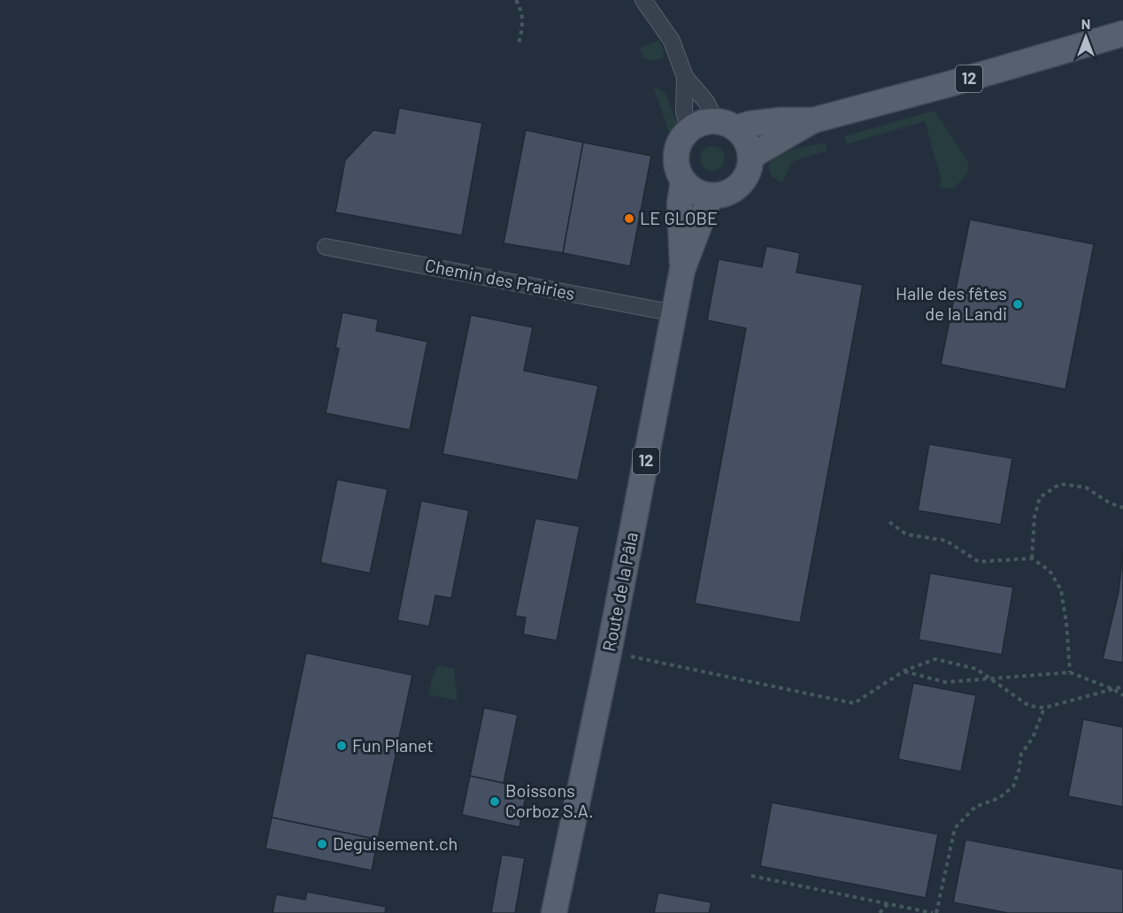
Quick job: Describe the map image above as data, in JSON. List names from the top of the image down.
{
  "streets": {
    "main road": ["12", "Route de la Pâla"],
    "street": ["Chemin des Prairies"]
  },
  "crossings": [
    ["12", "Route de la Pâla"],
    ["Chemin des Prairies", "Route de la Pâla"]
  ],
  "places": [
    "LE GLOBE",
    "Halle des fêtes de la Landi",
    "Fun Planet",
    "Boissons Corboz S.A.",
    "Deguisement.ch"
  ],
  "north": "top"
}
